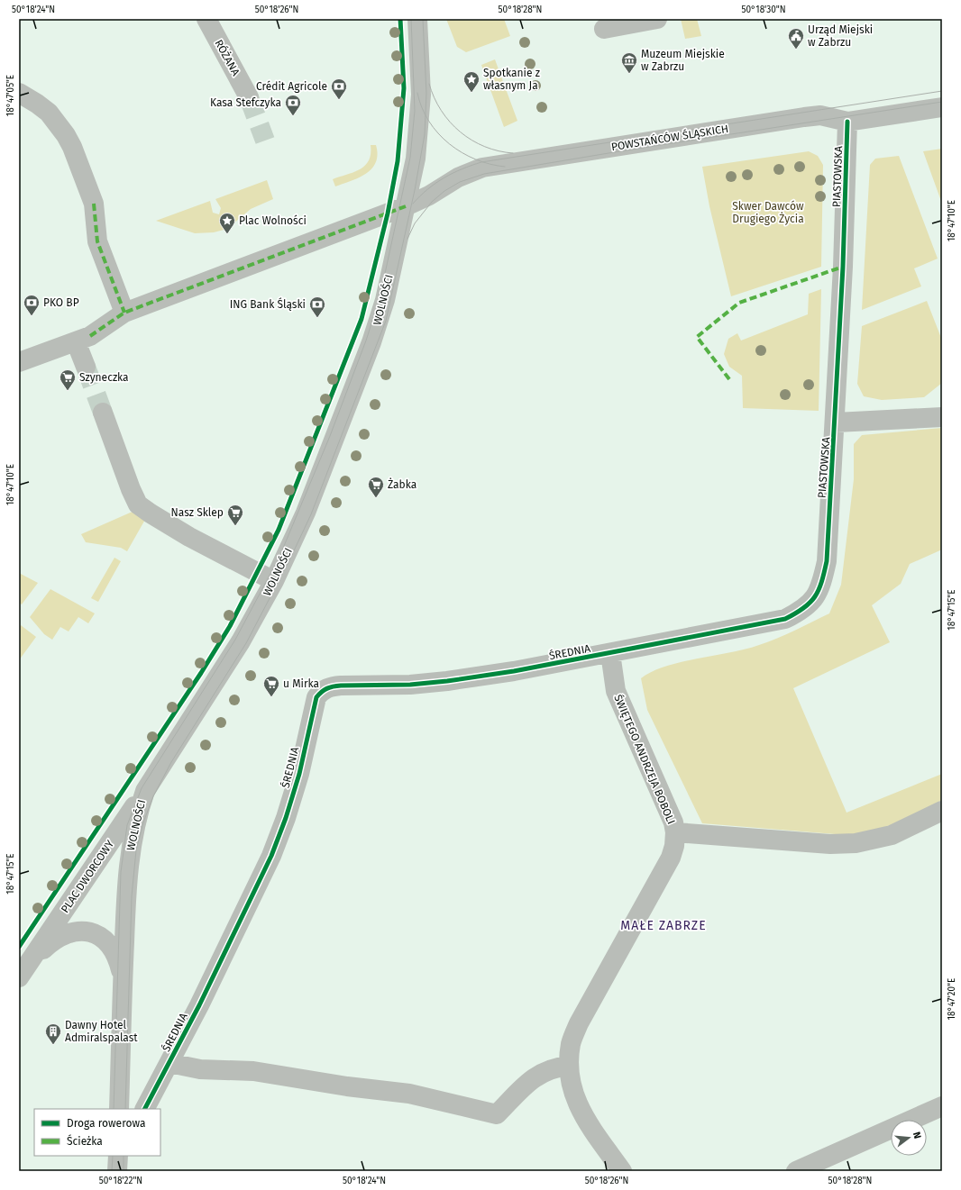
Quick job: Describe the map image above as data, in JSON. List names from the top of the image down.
{
  "streets": {
    "street": [
      "RÓŻANA",
      "POWSTAŃCÓW ŚLĄSKICH",
      "PIASTOWSKA",
      "WOLNOŚCI",
      "ŚREDNIA",
      "ŚWIĘTEGO ANDRZEJA BOBOLI",
      "PLAC DWORCOWY"
    ]
  },
  "crossings": [
    ["POWSTAŃCÓW ŚLĄSKICH", "PIASTOWSKA"],
    ["POWSTAŃCÓW ŚLĄSKICH", "WOLNOŚCI"],
    ["PIASTOWSKA", "ŚREDNIA"],
    ["PIASTOWSKA", "ŚWIĘTEGO ANDRZEJA BOBOLI"],
    ["WOLNOŚCI", "PLAC DWORCOWY"],
    ["ŚREDNIA", "ŚWIĘTEGO ANDRZEJA BOBOLI"]
  ],
  "districts": ["MAŁE ZABRZE"],
  "parks": ["Skwer Dawców Drugiego Życia"],
  "places": {
    "public building": ["Urząd Miejski w Zabrzu"],
    "museum": ["Muzeum Miejskie w Zabrzu"],
    "place": ["Spotkanie z własnym Ja", "Plac Wolności"],
    "bank": [
      "Crédit Agricole",
      "Kasa Stefczyka",
      "PKO BP",
      "ING Bank Śląski"
    ],
    "supermarket": [
      "Szyneczka",
      "Żabka",
      "Nasz Sklep",
      "u Mirka"
    ],
    "building": ["Dawny Hotel Admiralspalast"]
  },
  "legend": ["Droga rowerowa", "Ścieżka"],
  "north": "right",
  "coordinates": [
    "50°18'24\"N",
    "50°18'26\"N",
    "50°18'28\"N",
    "50°18'30\"N",
    "18°47'05\"E",
    "18°47'10\"E",
    "18°47'15\"E",
    "18°47'20\"E",
    "50°18'22\"N"
  ]
}
